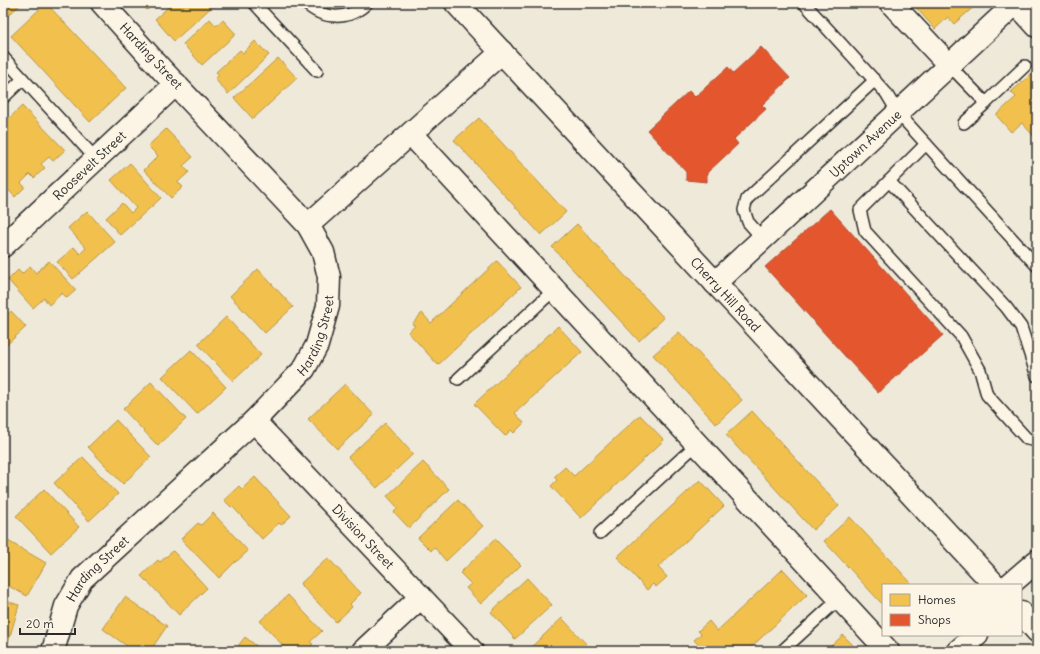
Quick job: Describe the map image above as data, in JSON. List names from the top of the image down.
{
  "streets": {
    "street": [
      "Harding Street",
      "Uptown Avenue",
      "Roosevelt Street",
      "Cherry Hill Road",
      "Division Street"
    ]
  },
  "crossings": [
    ["Harding Street", "Roosevelt Street"],
    ["Harding Street", "Division Street"],
    ["Uptown Avenue", "Cherry Hill Road"]
  ],
  "legend": ["Homes", "Shops"],
  "scale_bar": "20 m"
}
